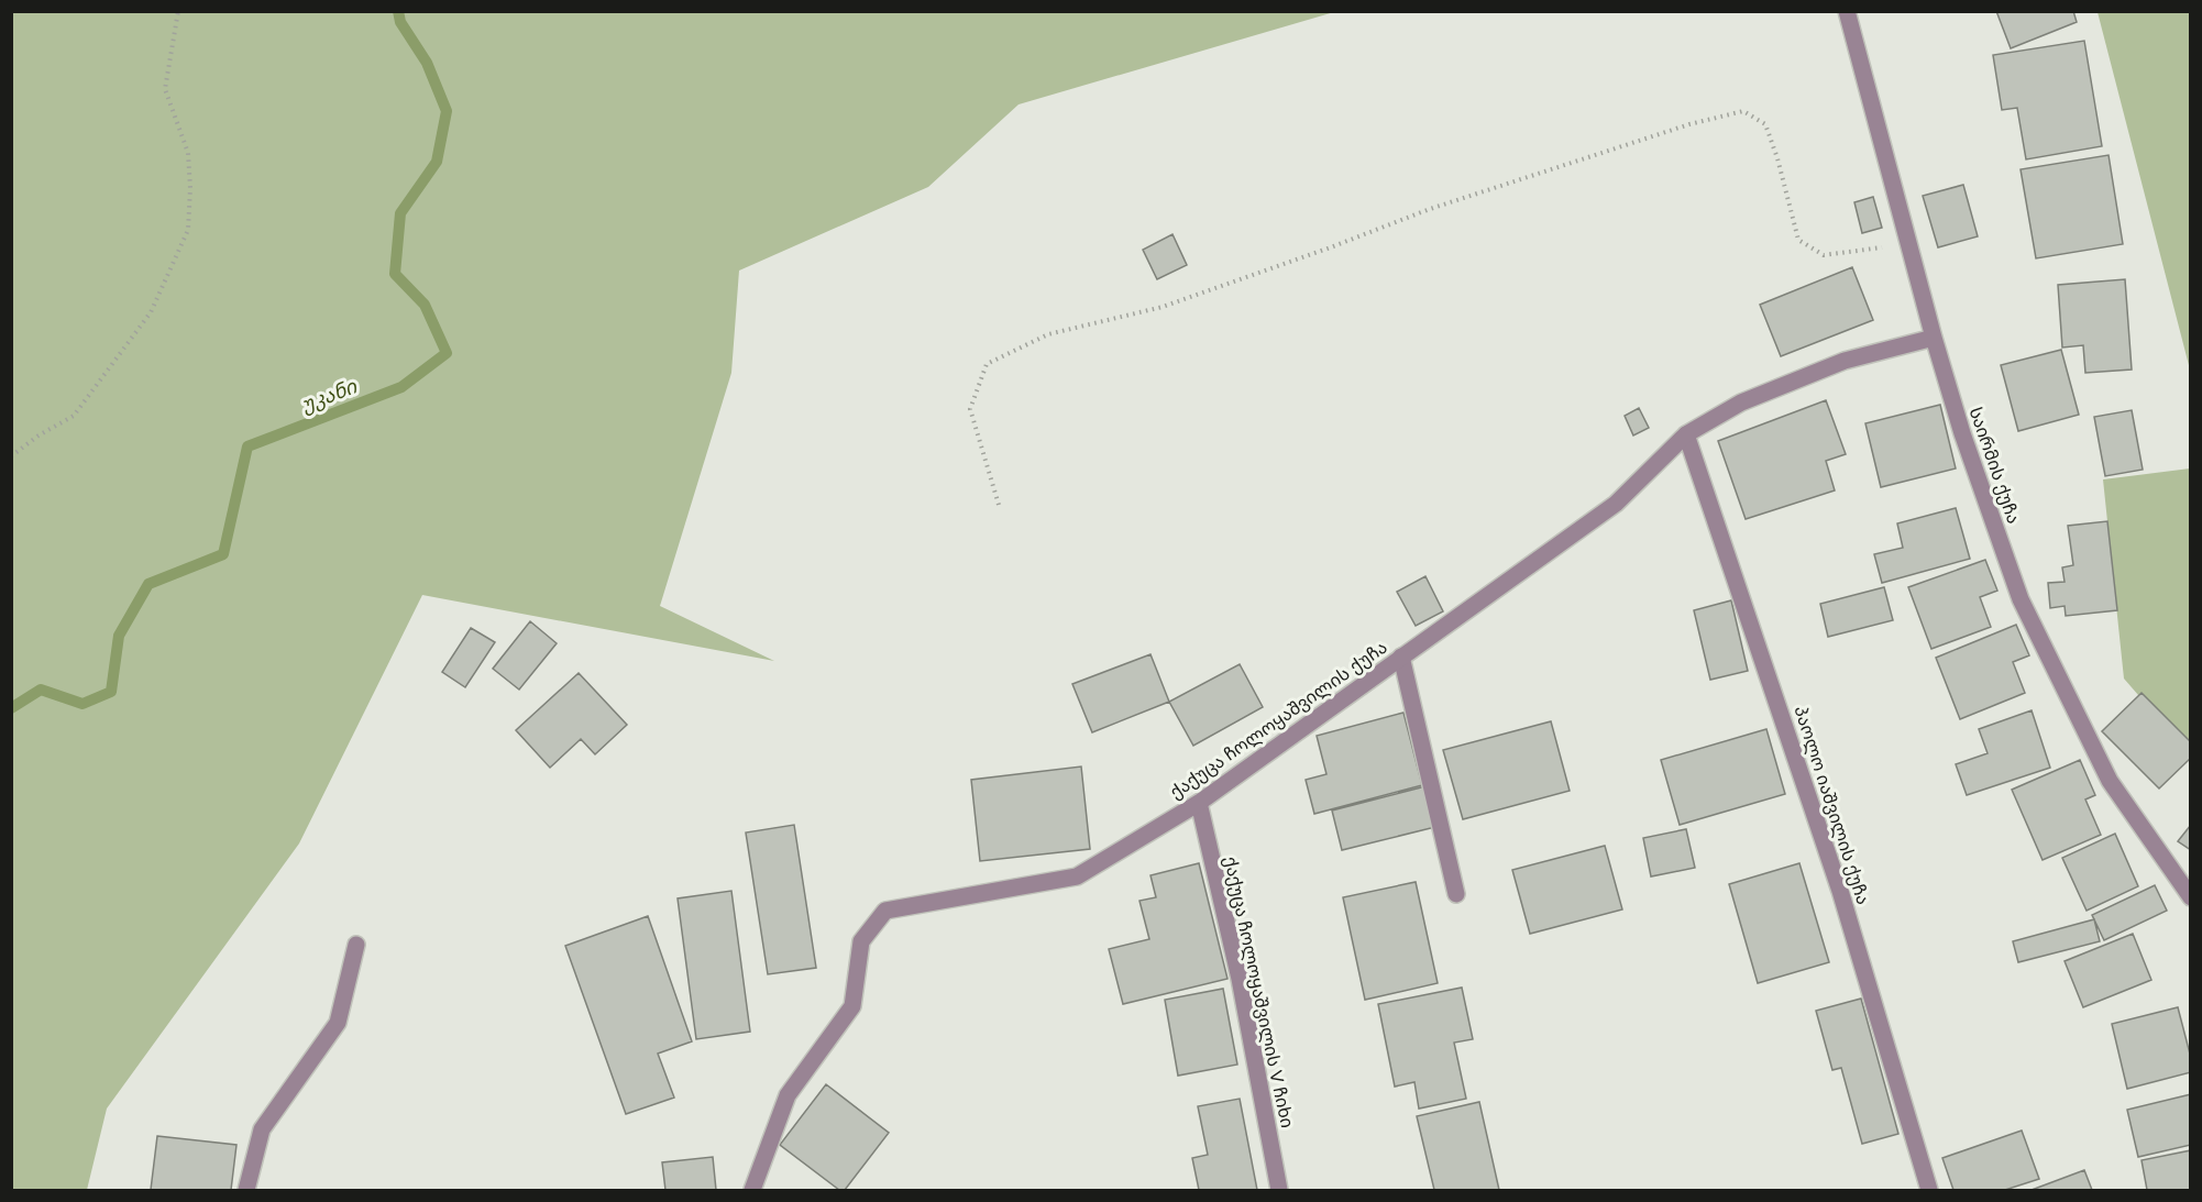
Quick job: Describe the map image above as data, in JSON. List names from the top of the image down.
{
  "streets": {
    "street": [
      "საირმის ქუჩა",
      "ქაქუცა ჩოლოყაშვილის ქუჩა",
      "პაოლო იაშვილის ქუჩა",
      "ქაქუცა ჩოლოყაშვილის V ჩიხი"
    ]
  },
  "crossings": [
    ["საირმის ქუჩა", "ქაქუცა ჩოლოყაშვილის ქუჩა"],
    ["ქაქუცა ჩოლოყაშვილის ქუჩა", "პაოლო იაშვილის ქუჩა"],
    ["ქაქუცა ჩოლოყაშვილის ქუჩა", "ქაქუცა ჩოლოყაშვილის V ჩიხი"]
  ],
  "water": ["უკანი"]
}
